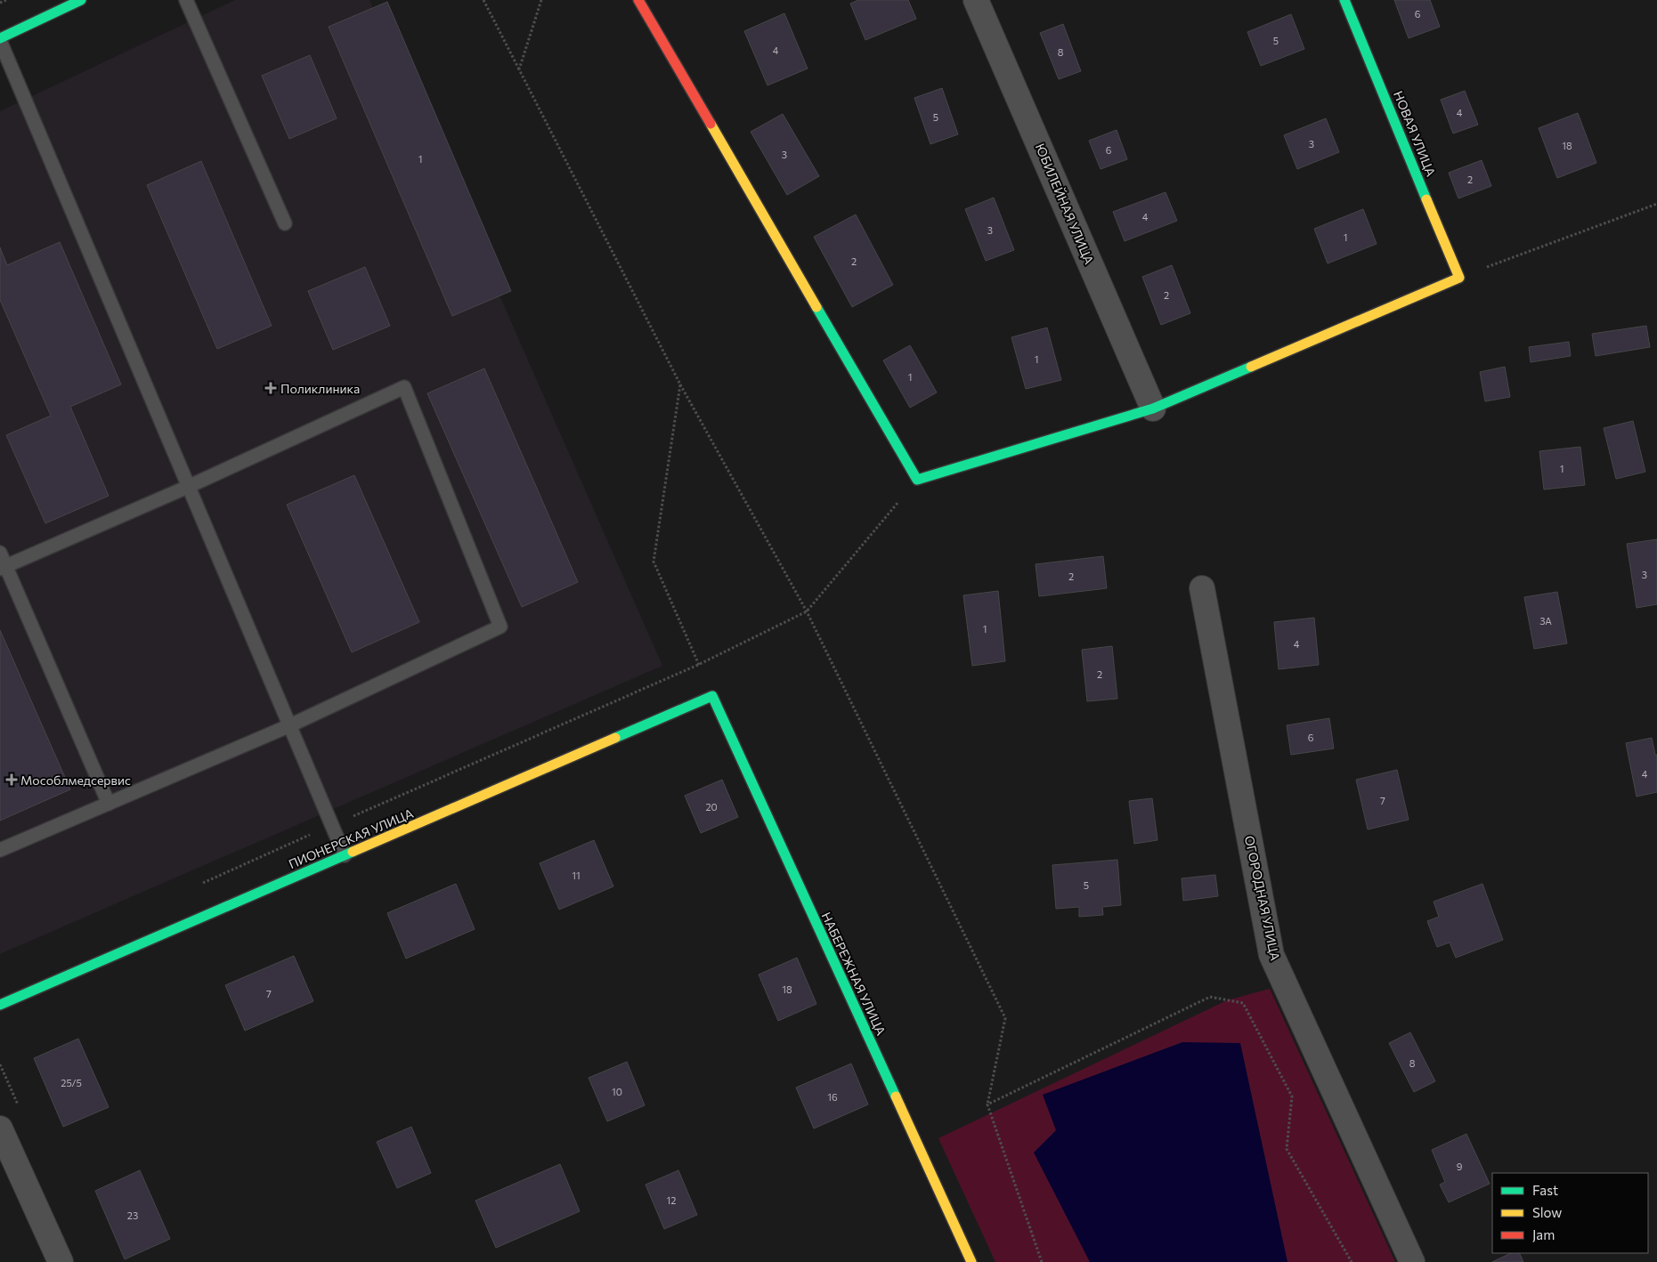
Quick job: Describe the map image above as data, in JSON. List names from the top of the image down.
{
  "streets": {
    "street": [
      "НОВАЯ УЛИЦА",
      "ЮБИЛЕЙНАЯ УЛИЦА",
      "ПИОНЕРСКАЯ УЛИЦА",
      "ОГОРОДНАЯ УЛИЦА",
      "НАБЕРЕЖНАЯ УЛИЦА"
    ]
  },
  "crossings": [
    ["ПИОНЕРСКАЯ УЛИЦА", "НАБЕРЕЖНАЯ УЛИЦА"]
  ],
  "places": {
    "health": ["Поликлиника", "Мособлмедсервис"]
  },
  "house_numbers": [
    "6",
    "5",
    "4",
    "8",
    "4",
    "5",
    "3",
    "18",
    "6",
    "3",
    "1",
    "2",
    "4",
    "3",
    "1",
    "2",
    "2",
    "1",
    "1",
    "1",
    "3",
    "2",
    "3А",
    "1",
    "4",
    "2",
    "6",
    "4",
    "7",
    "20",
    "11",
    "5",
    "18",
    "7",
    "8",
    "25/5",
    "10",
    "16",
    "9",
    "12",
    "23"
  ],
  "legend": ["Fast", "Slow", "Jam"]
}
